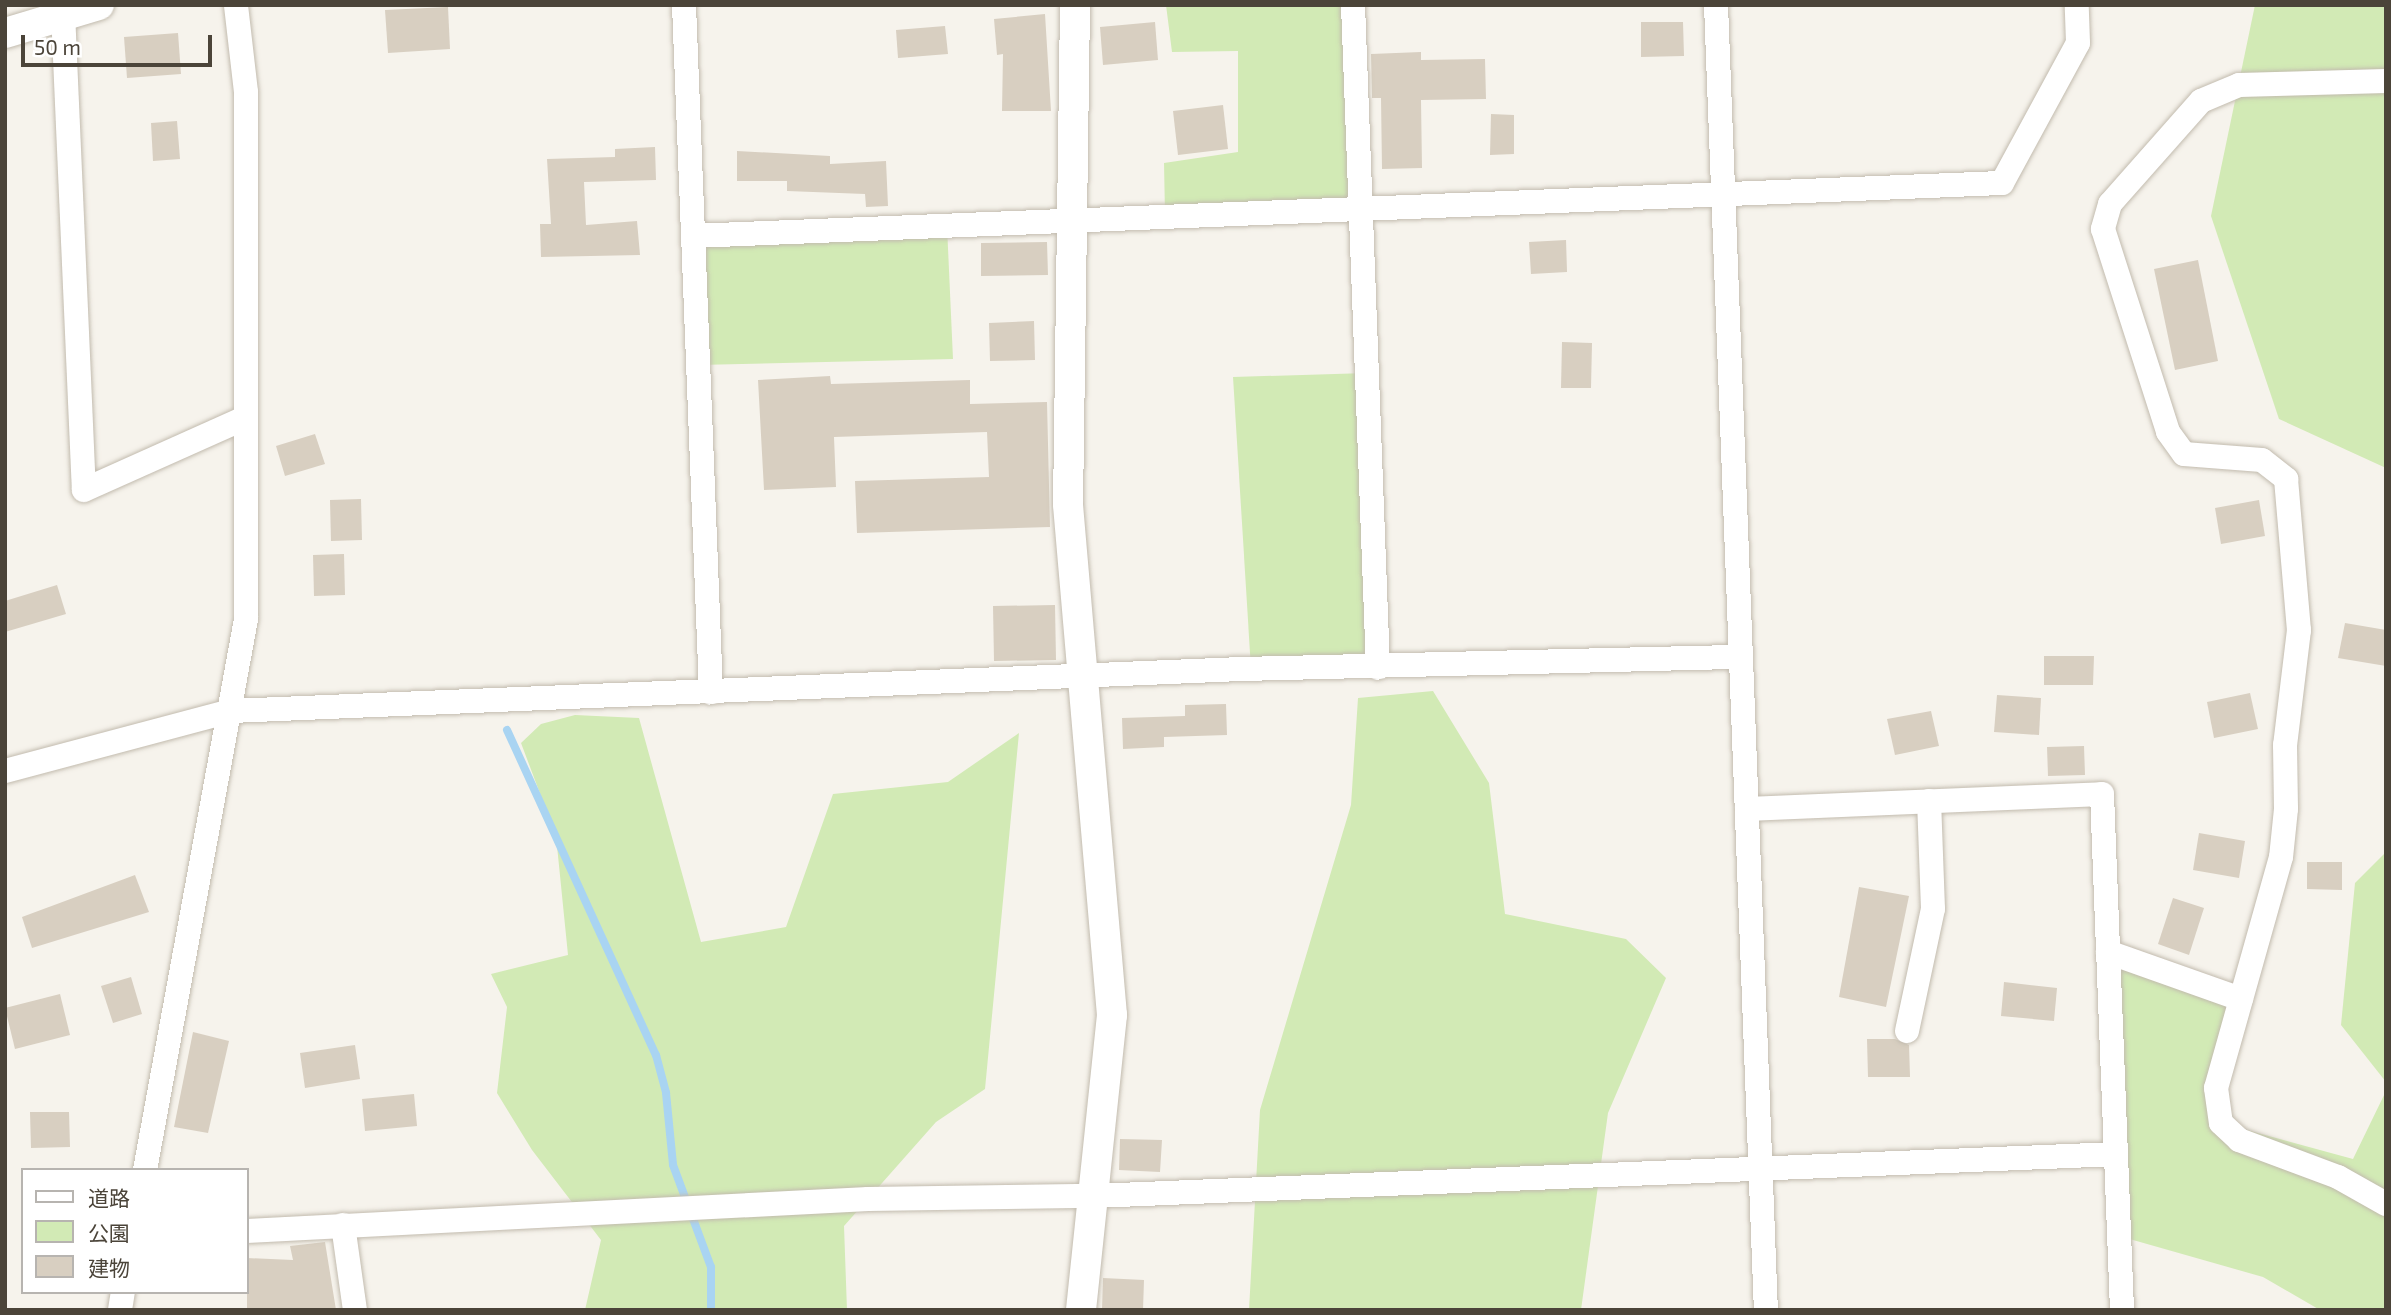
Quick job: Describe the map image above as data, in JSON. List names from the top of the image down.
{
  "legend": ["道路", "公園", "建物"],
  "scale_bar": "50 m"
}
